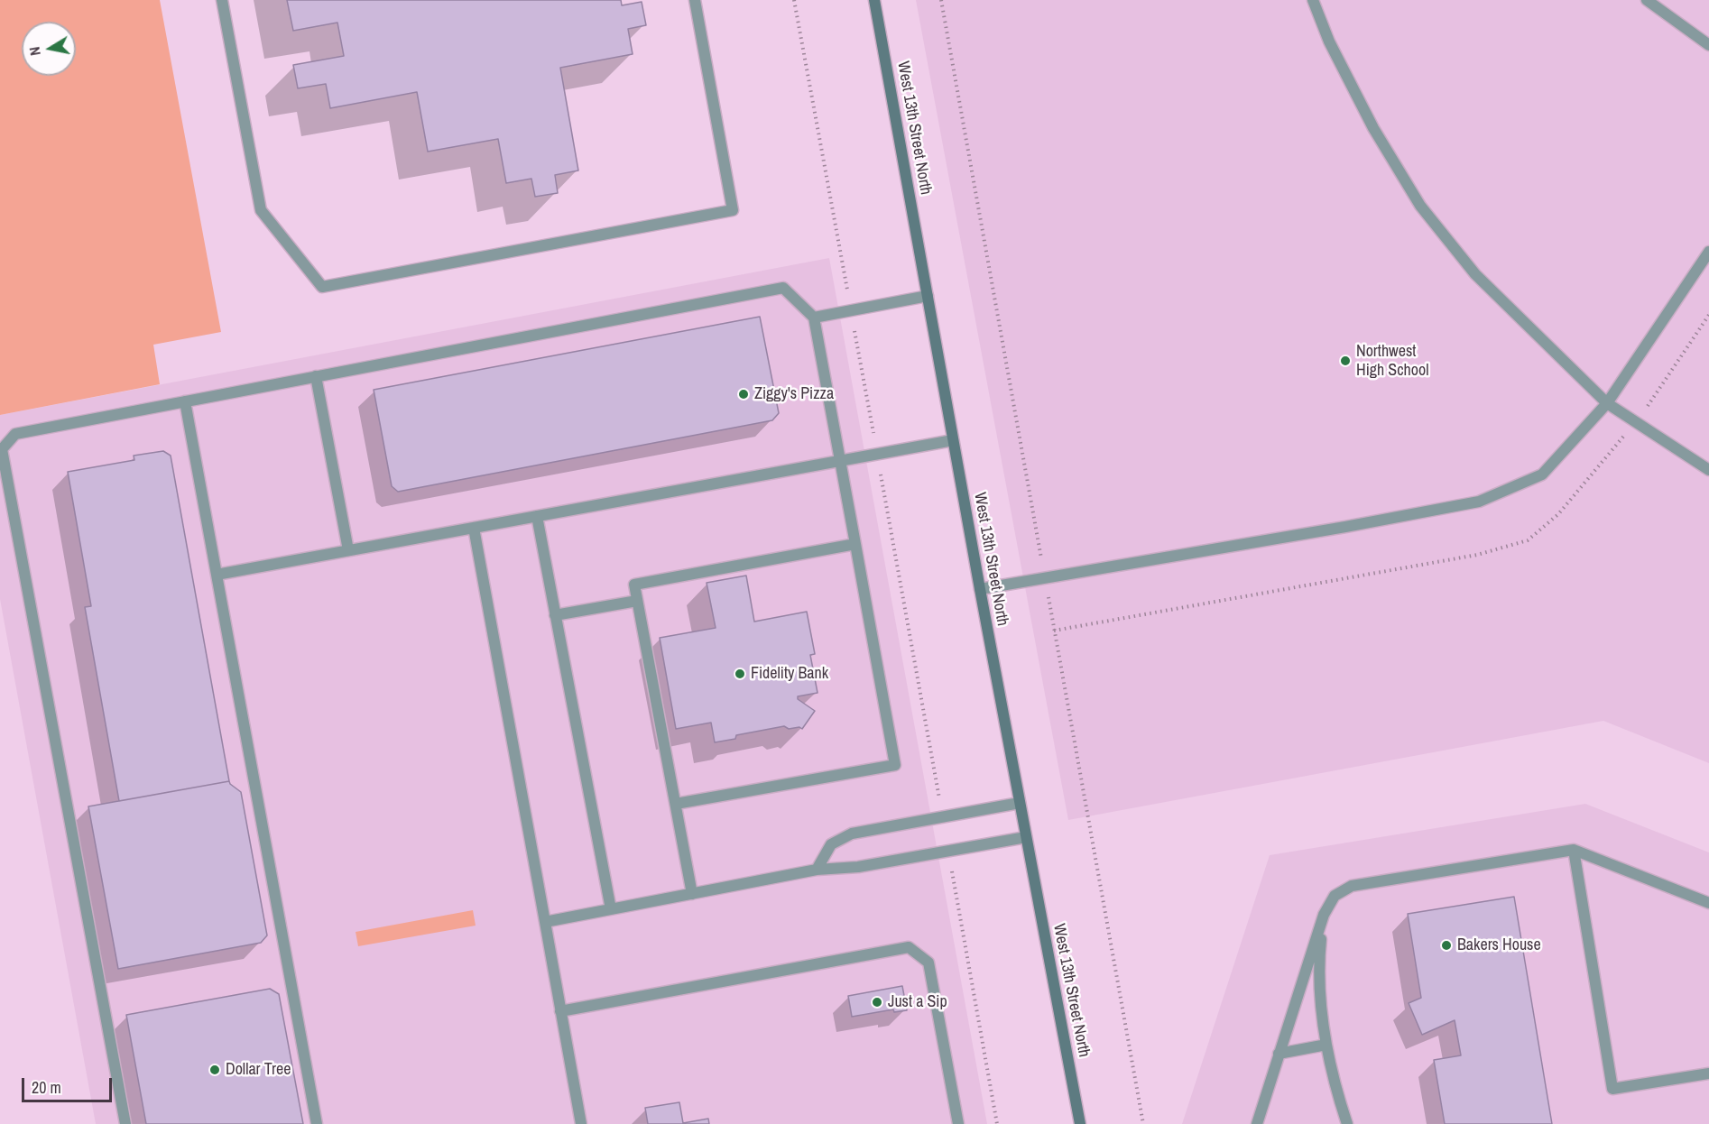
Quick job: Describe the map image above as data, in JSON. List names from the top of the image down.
{
  "streets": {
    "street": ["West 13th Street North"]
  },
  "places": [
    "Northwest High School",
    "Ziggy's Pizza",
    "Fidelity Bank",
    "Bakers House",
    "Just a Sip",
    "Dollar Tree"
  ],
  "scale_bar": "20 m",
  "north": "left"
}
